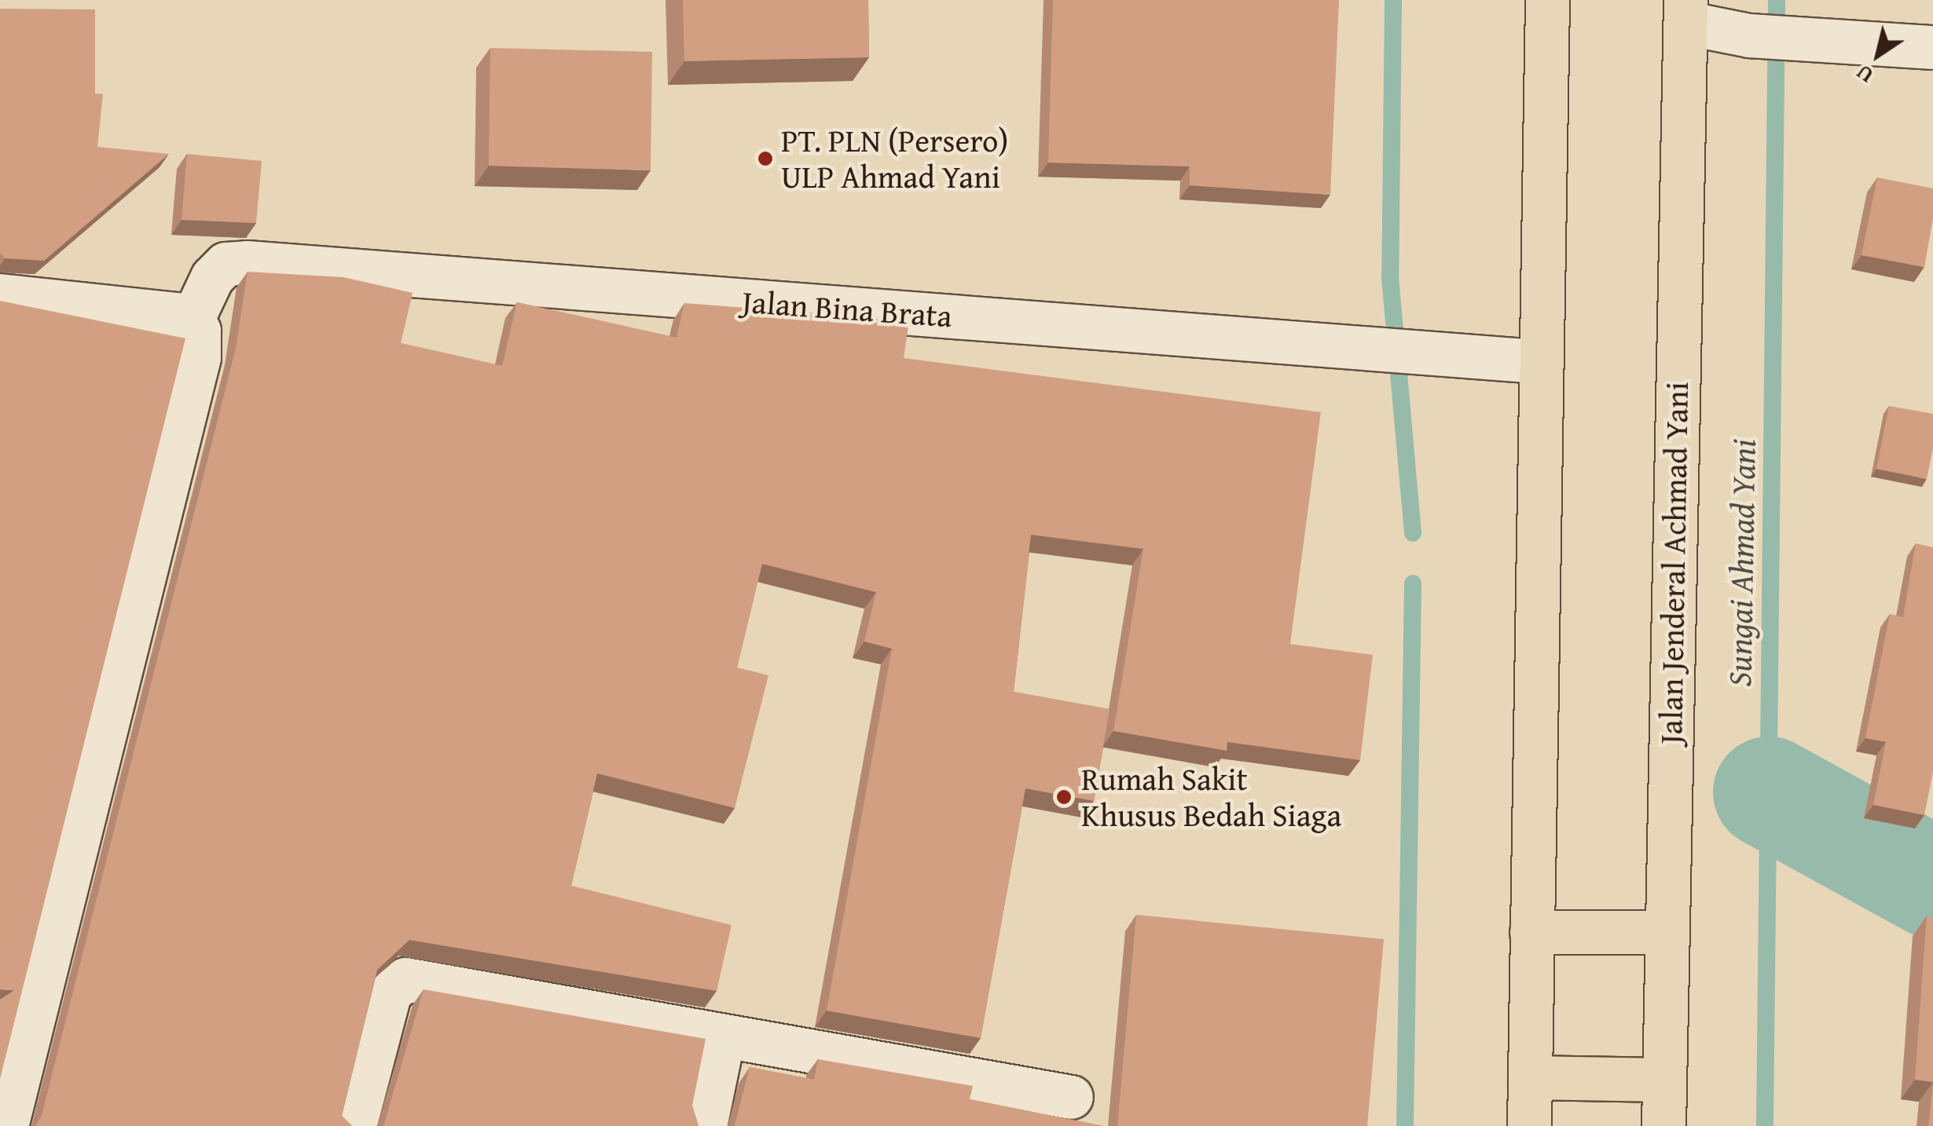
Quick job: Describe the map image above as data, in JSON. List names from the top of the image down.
{
  "streets": {
    "highway": ["Jalan Jenderal Achmad Yani"],
    "street": ["Jalan Bina Brata"]
  },
  "water": ["Sungai Ahmad Yani"],
  "places": ["PT. PLN (Persero) ULP Ahmad Yani", "Rumah Sakit Khusus Bedah Siaga"],
  "north": "bottom left"
}
